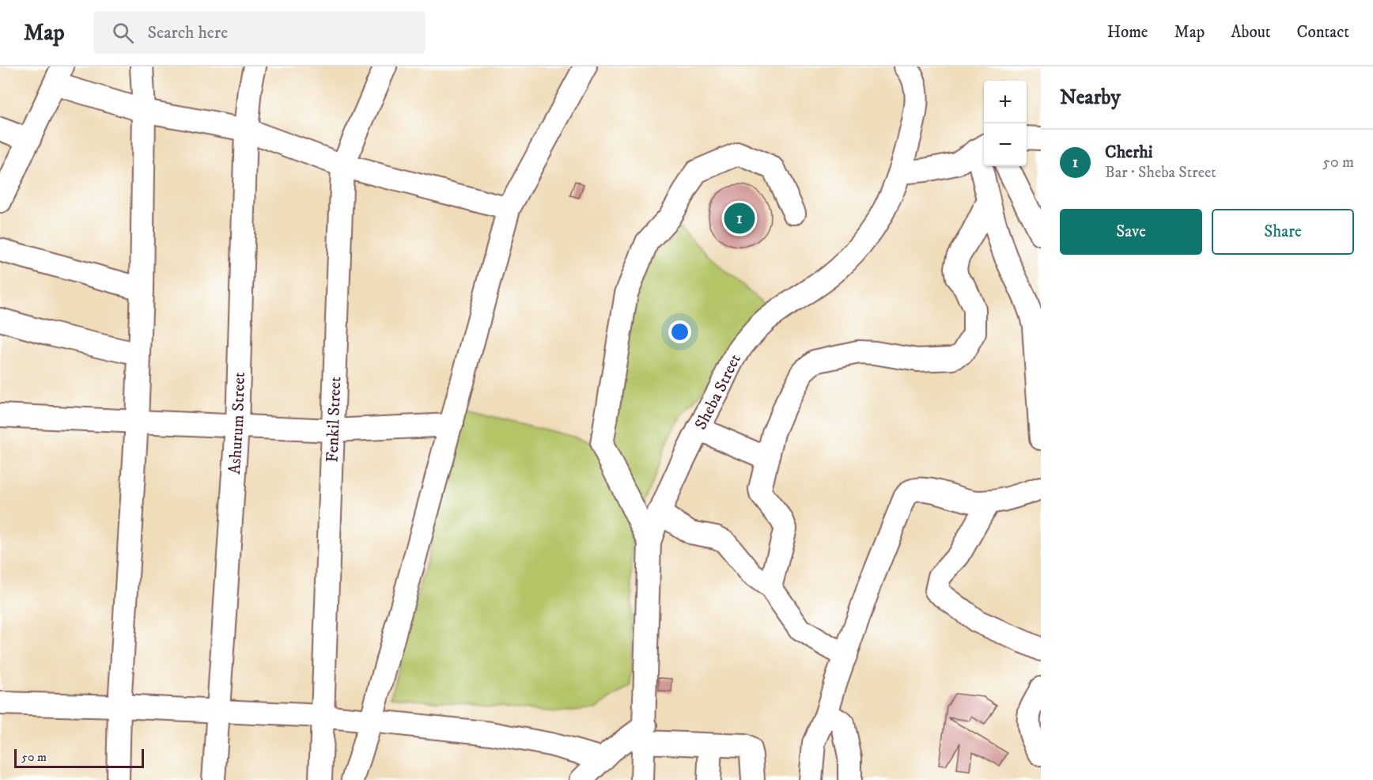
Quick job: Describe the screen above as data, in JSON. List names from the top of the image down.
{
  "streets": {
    "street": ["Sheba Street", "Fenkil Street", "Ashurum Street"]
  },
  "scale_bar": "50 m",
  "page": {
    "header": "Map",
    "search": "Search here",
    "nav": [
      "Home",
      "Map",
      "About",
      "Contact"
    ],
    "heading": "Nearby",
    "map_buttons": ["+", "−"],
    "list": [
      {
        "mark": "1",
        "name": "Cherhi",
        "note": "Bar · Sheba Street",
        "value": "50 m"
      }
    ],
    "buttons": ["Save", "Share"],
    "pins": "1",
    "scale": "50 m"
  }
}
